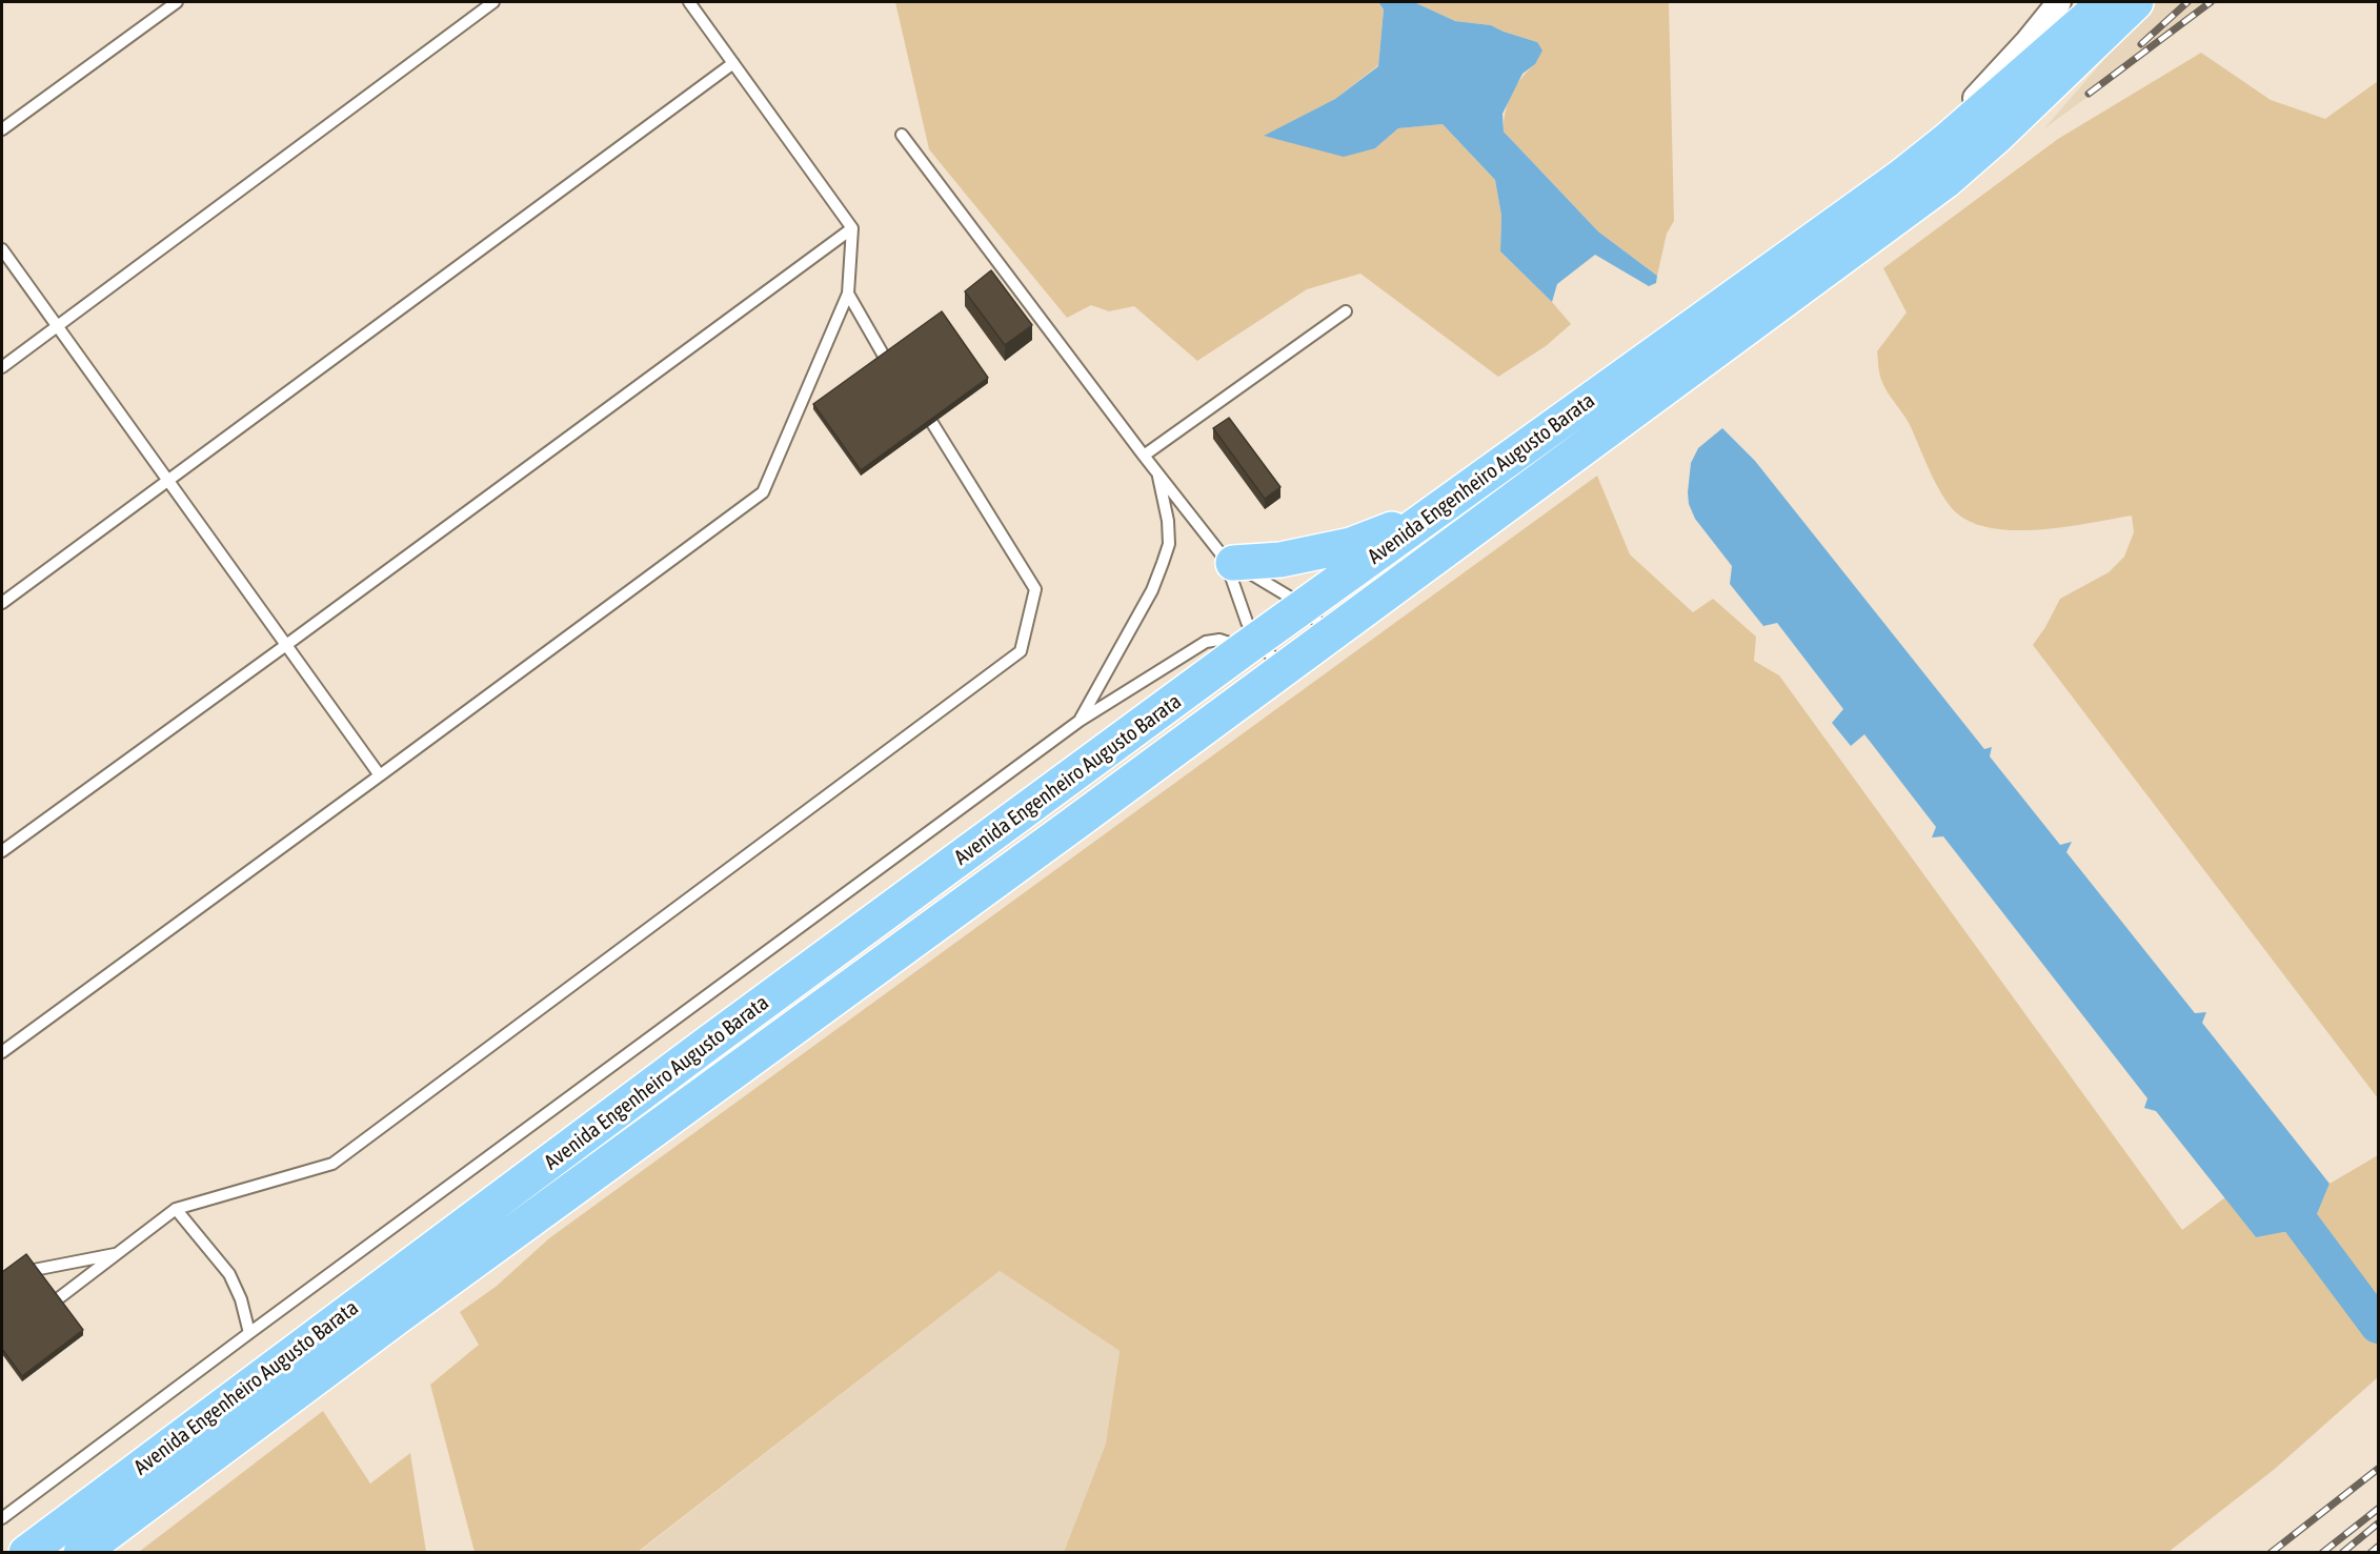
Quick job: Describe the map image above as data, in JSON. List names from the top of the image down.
{
  "streets": {
    "main road": ["Avenida Engenheiro Augusto Barata"]
  }
}
